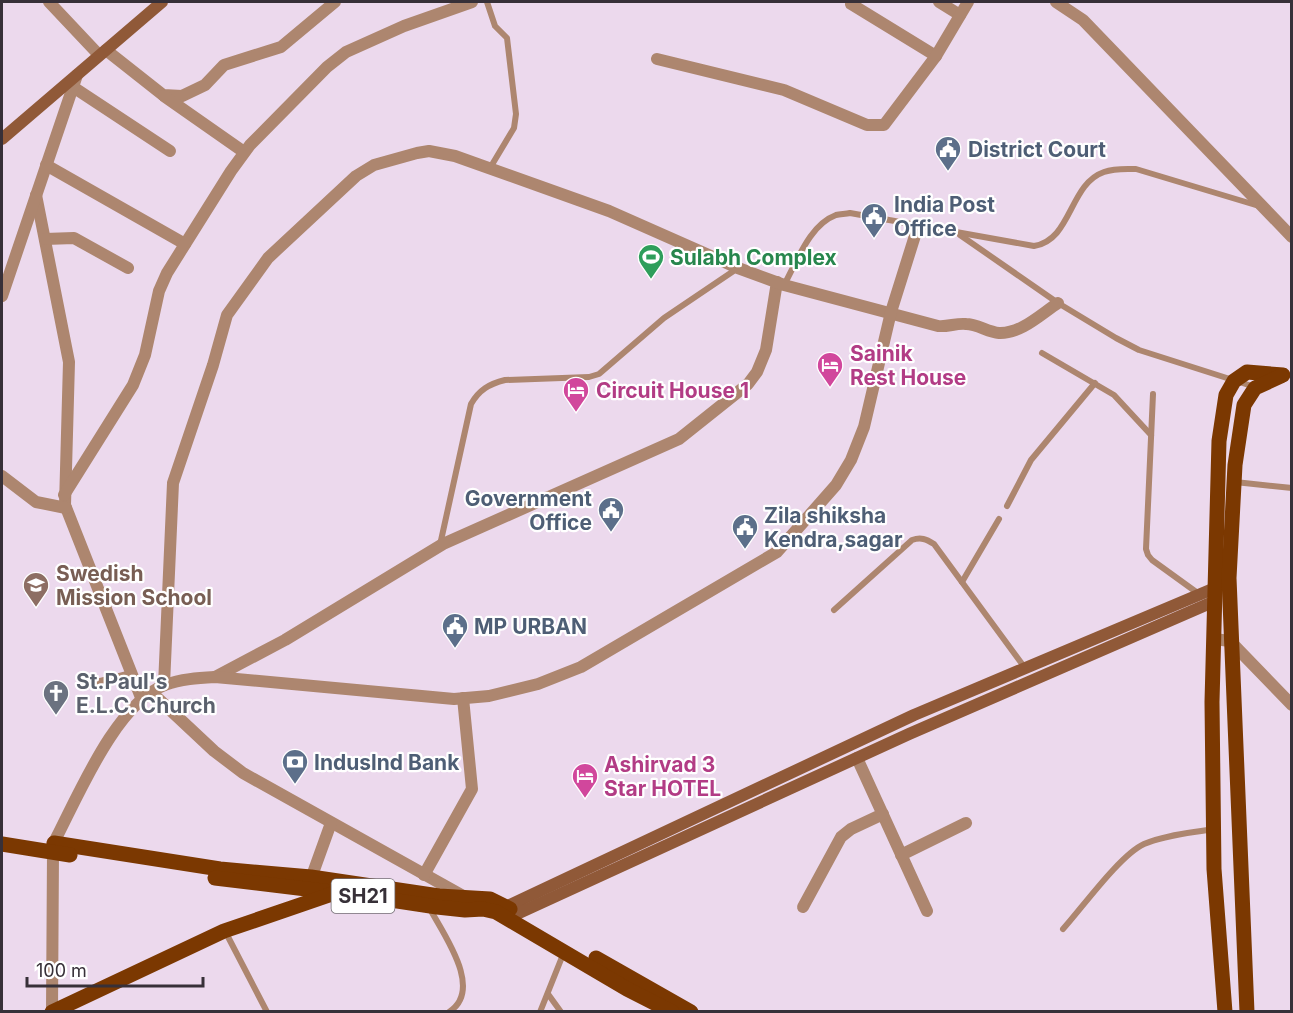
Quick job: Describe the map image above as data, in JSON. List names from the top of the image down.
{
  "streets": {
    "main road": ["SH21"]
  },
  "places": {
    "public building": [
      "District Court",
      "India Post Office",
      "Government Office",
      "Zila shiksha Kendra,sagar",
      "MP URBAN"
    ],
    "sports": ["Sulabh Complex"],
    "hotel": ["Sainik Rest House", "Circuit House 1", "Ashirvad 3 Star HOTEL"],
    "school or university": ["Swedish Mission School"],
    "church": ["St.Paul's E.L.C. Church"],
    "bank": ["Induslnd Bank"]
  },
  "scale_bar": "100 m"
}
